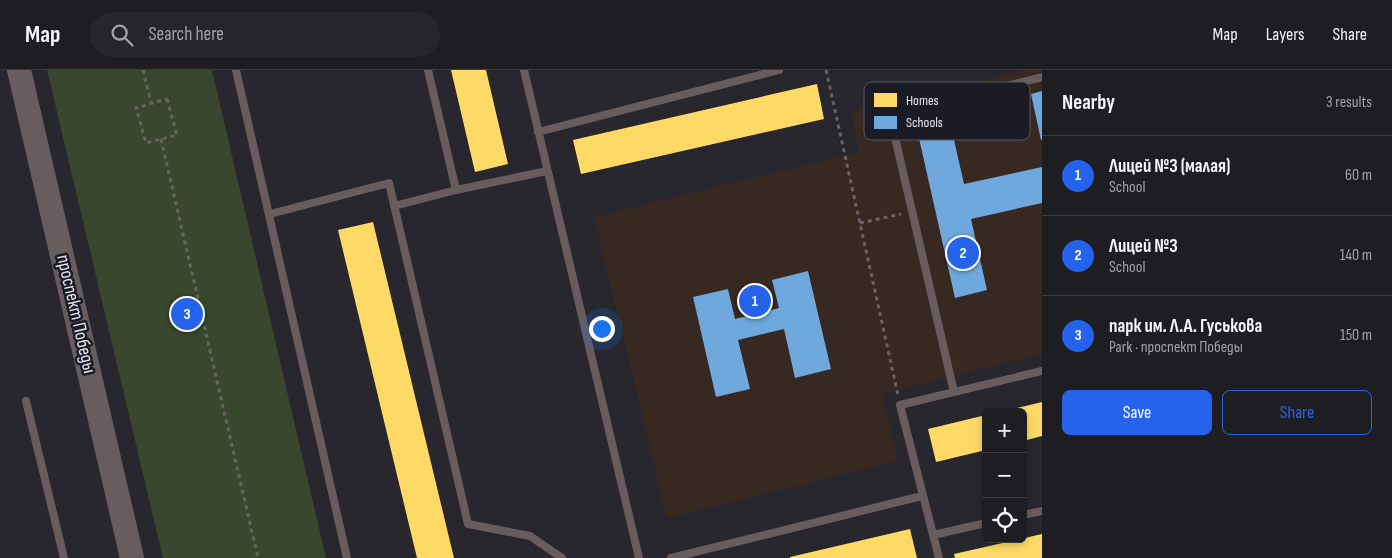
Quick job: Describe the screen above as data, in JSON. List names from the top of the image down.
{
  "streets": {
    "main road": ["проспект Победы"]
  },
  "legend": ["Homes", "Schools"],
  "page": {
    "header": "Map",
    "search": "Search here",
    "nav": ["Map", "Layers", "Share"],
    "heading": ["Nearby", "3 results"],
    "list": [
      {
        "mark": "1",
        "name": "Лицей №3 (малая)",
        "note": "School",
        "value": "60 m"
      },
      {
        "mark": "2",
        "name": "Лицей №3",
        "note": "School",
        "value": "140 m"
      },
      {
        "mark": "3",
        "name": "парк им. Л.А. Гуськова",
        "note": "Park · проспект Победы",
        "value": "150 m"
      }
    ],
    "pins": ["2", "1", "3"],
    "buttons": ["Save", "Share"],
    "map_buttons": ["+", "−"]
  }
}
